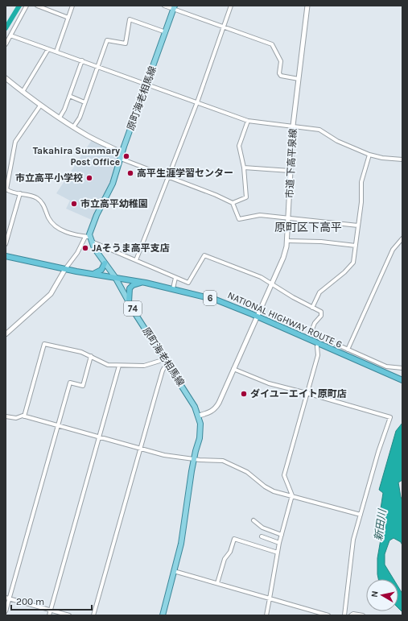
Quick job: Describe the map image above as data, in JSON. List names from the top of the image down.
{
  "streets": {
    "highway": ["6", "NATIONAL HIGHWAY ROUTE 6"],
    "main road": ["原町海老相馬線", "74"],
    "street": ["市道 下高平泉線"]
  },
  "crossings": [
    ["原町海老相馬線", "市道 下高平泉線"],
    ["原町海老相馬線", "NATIONAL HIGHWAY ROUTE 6"],
    ["市道 下高平泉線", "NATIONAL HIGHWAY ROUTE 6"]
  ],
  "districts": ["原町区下高平"],
  "water": ["新田川"],
  "places": [
    "Takahira Summary Post Office",
    "高平生涯学習センター",
    "市立高平小学校",
    "市立高平幼稚園",
    "JAそうま高平支店",
    "ダイユーエイト原町店"
  ],
  "scale_bar": "200 m",
  "north": "left"
}
